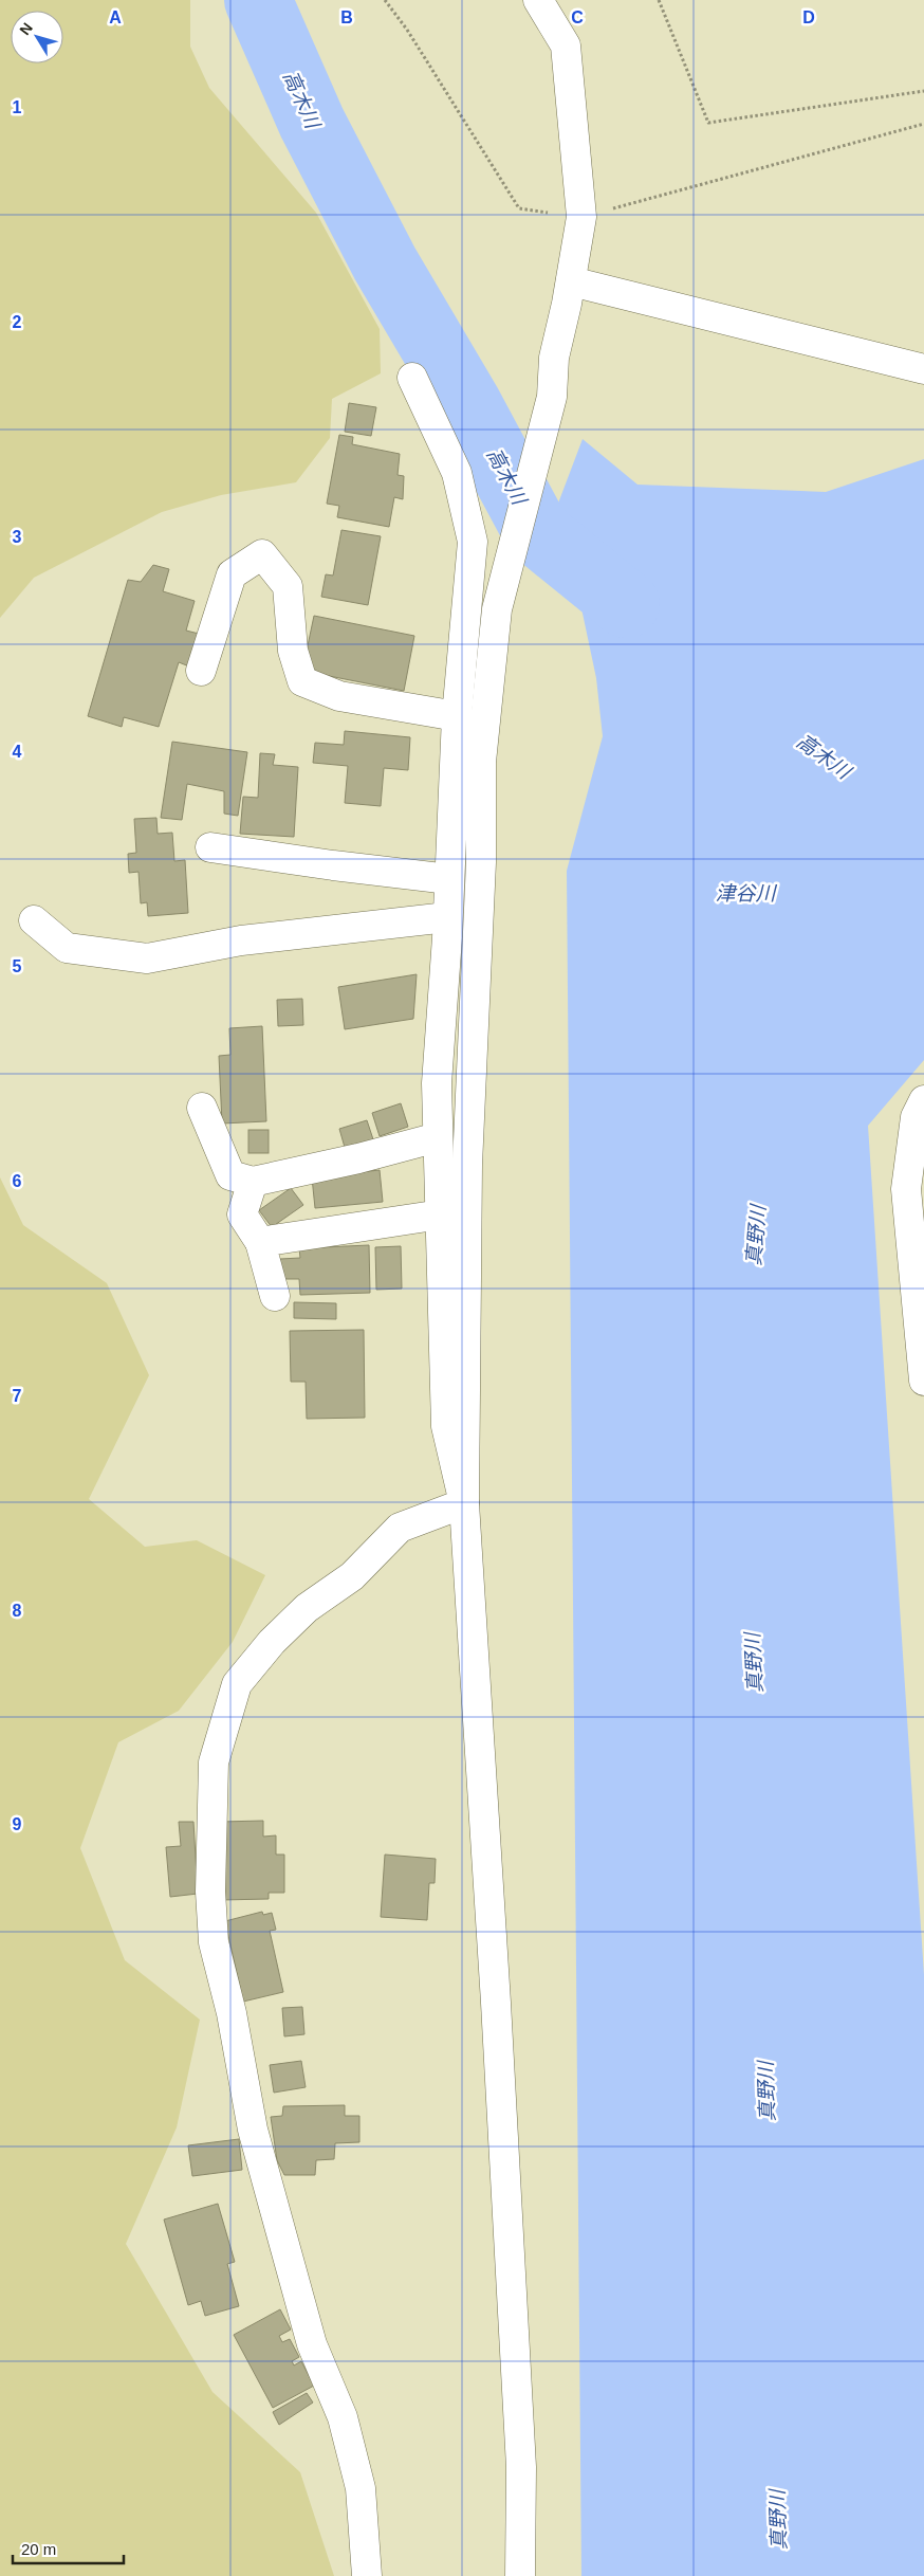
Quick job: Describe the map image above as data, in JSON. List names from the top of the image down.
{
  "water": ["高木川", "津谷川", "真野川"],
  "scale_bar": "20 m",
  "north": "top left",
  "grid": {
    "columns": [
      "A",
      "B",
      "C",
      "D"
    ],
    "rows": [
      "1",
      "2",
      "3",
      "4",
      "5",
      "6",
      "7",
      "8",
      "9"
    ]
  }
}
